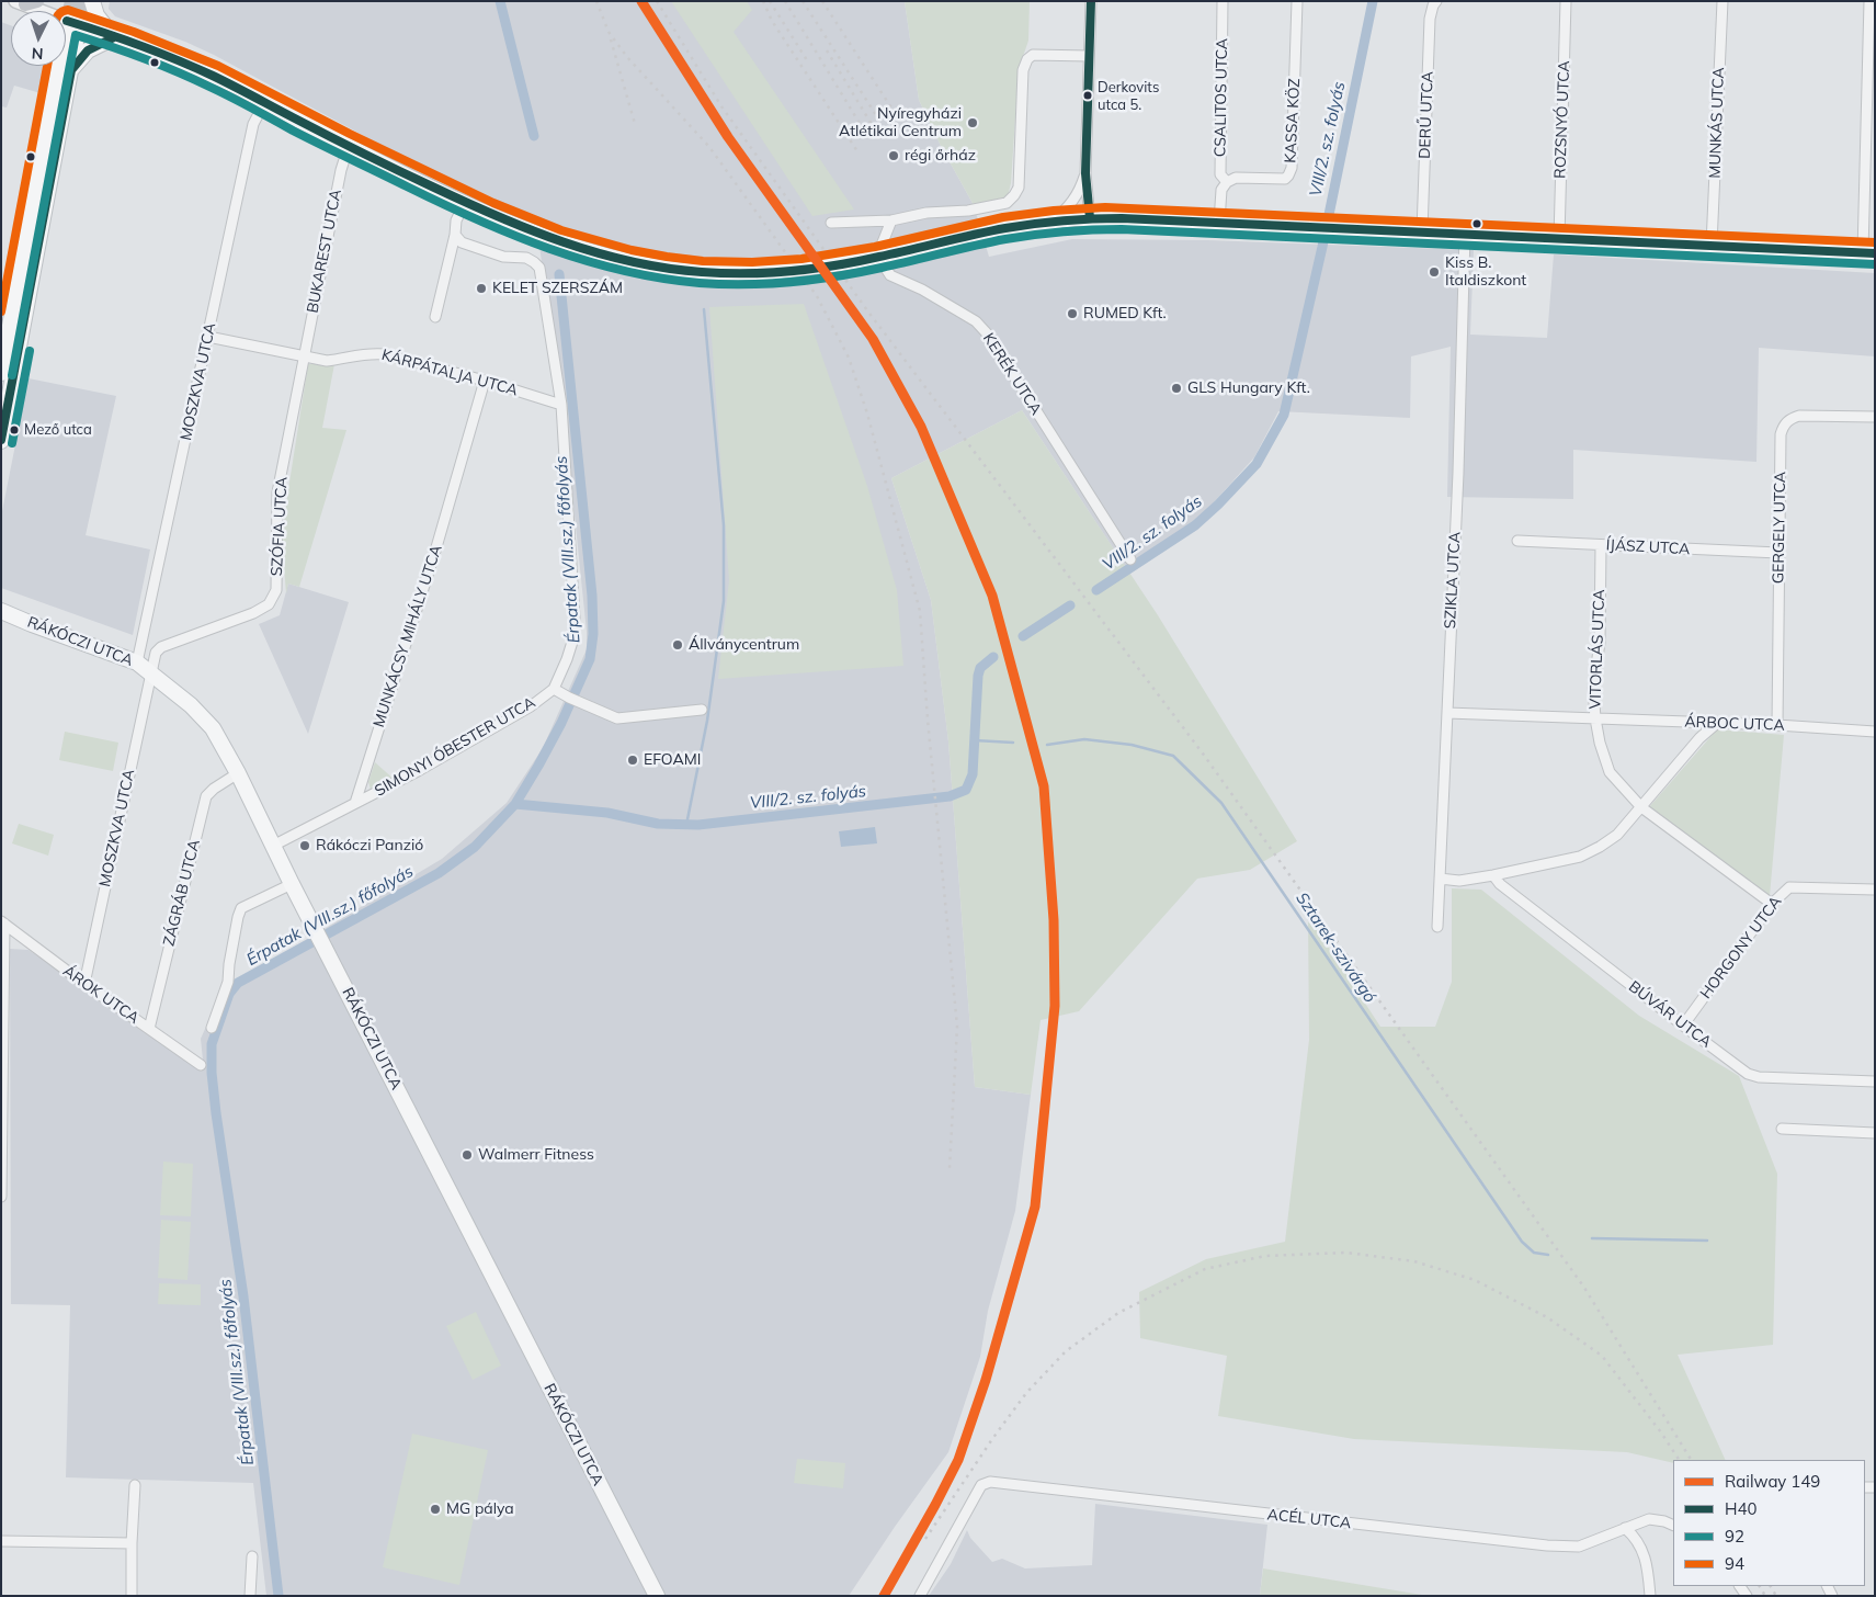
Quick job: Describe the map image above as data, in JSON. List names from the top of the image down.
{
  "streets": {
    "main road": ["RÁKÓCZI UTCA"],
    "street": [
      "CSALITOS UTCA",
      "DERŰ UTCA",
      "ROZSNYÓ UTCA",
      "KASSA KÖZ",
      "MUNKÁS UTCA",
      "BUKAREST UTCA",
      "KÁRPÁTALJA UTCA",
      "KERÉK UTCA",
      "MOSZKVA UTCA",
      "SZÓFIA UTCA",
      "GERGELY UTCA",
      "ÍJÁSZ UTCA",
      "SZIKLA UTCA",
      "MUNKÁCSY MIHÁLY UTCA",
      "VITORLÁS UTCA",
      "ÁRBOC UTCA",
      "SIMONYI ÓBESTER UTCA",
      "ZÁGRÁB UTCA",
      "HORGONY UTCA",
      "ÁROK UTCA",
      "BÚVÁR UTCA",
      "ACÉL UTCA"
    ]
  },
  "crossings": [
    ["CSALITOS UTCA", "KASSA KÖZ"],
    ["BUKAREST UTCA", "KÁRPÁTALJA UTCA"],
    ["BUKAREST UTCA", "SZÓFIA UTCA"],
    ["KÁRPÁTALJA UTCA", "MOSZKVA UTCA"],
    ["KÁRPÁTALJA UTCA", "SZÓFIA UTCA"],
    ["KÁRPÁTALJA UTCA", "MUNKÁCSY MIHÁLY UTCA"],
    ["KÁRPÁTALJA UTCA", "SIMONYI ÓBESTER UTCA"],
    ["MOSZKVA UTCA", "RÁKÓCZI UTCA"],
    ["MOSZKVA UTCA", "ÁROK UTCA"],
    ["GERGELY UTCA", "ÍJÁSZ UTCA"],
    ["GERGELY UTCA", "ÁRBOC UTCA"],
    ["ÍJÁSZ UTCA", "VITORLÁS UTCA"],
    ["SZIKLA UTCA", "ÁRBOC UTCA"],
    ["MUNKÁCSY MIHÁLY UTCA", "SIMONYI ÓBESTER UTCA"],
    ["RÁKÓCZI UTCA", "ZÁGRÁB UTCA"],
    ["VITORLÁS UTCA", "ÁRBOC UTCA"],
    ["VITORLÁS UTCA", "HORGONY UTCA"],
    ["ZÁGRÁB UTCA", "ÁROK UTCA"],
    ["HORGONY UTCA", "BÚVÁR UTCA"]
  ],
  "water": ["VIII/2. sz. folyás", "Érpatak (VIII.sz.) főfolyás", "Sztarek-szivárgó"],
  "places": [
    "Derkovits utca 5.",
    "Nyíregyházi Atlétikai Centrum",
    "régi őrház",
    "Kiss B. Italdiszkont",
    "KELET SZERSZÁM",
    "RUMED Kft.",
    "GLS Hungary Kft.",
    "Mező utca",
    "Állványcentrum",
    "EFOAMI",
    "Rákóczi Panzió",
    "Walmerr Fitness",
    "MG pálya"
  ],
  "lines": [
    "rail line 149",
    "transit line H40",
    "transit line 94",
    "transit line 92"
  ],
  "legend": [
    "Railway 149",
    "H40",
    "92",
    "94"
  ],
  "north": "bottom"
}
